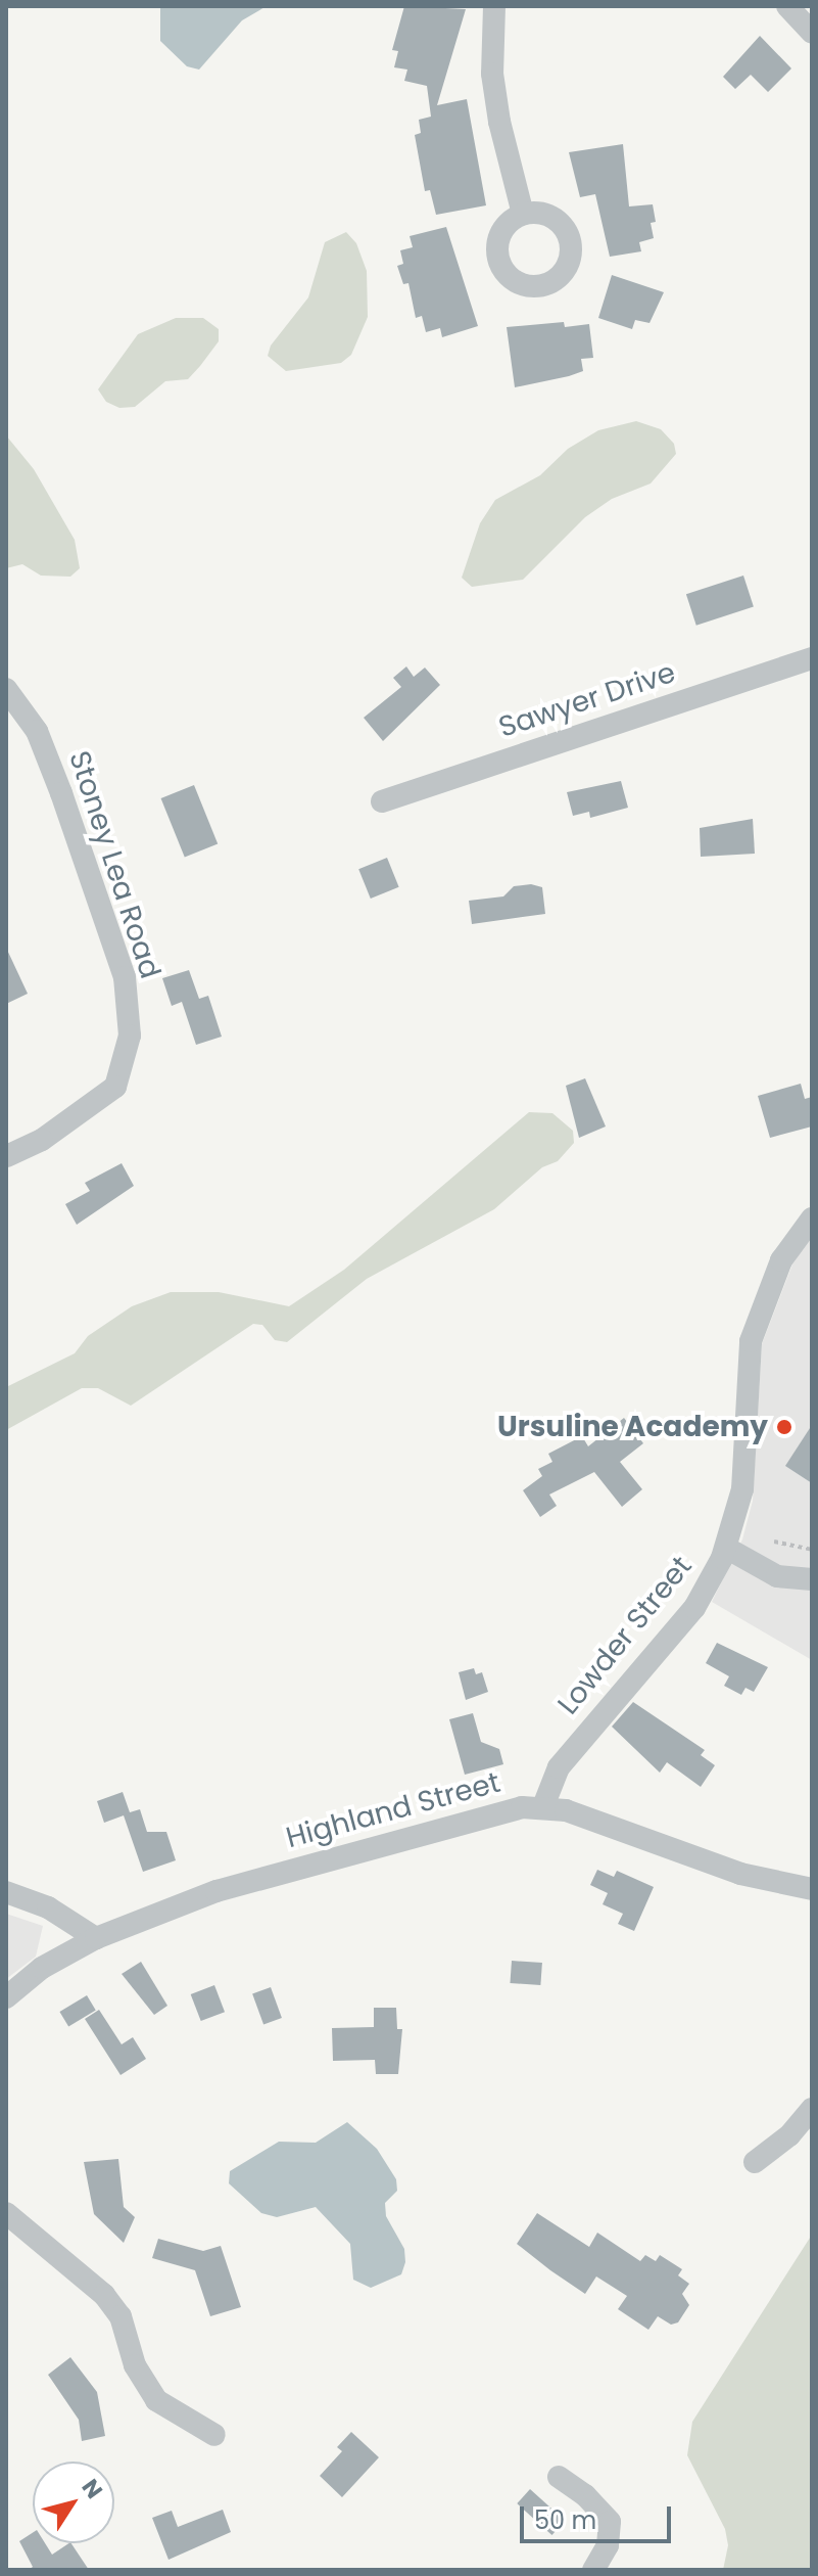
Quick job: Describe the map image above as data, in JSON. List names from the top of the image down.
{
  "streets": {
    "street": [
      "Sawyer Drive",
      "Stoney Lea Road",
      "Lowder Street",
      "Highland Street"
    ]
  },
  "crossings": [
    ["Lowder Street", "Highland Street"]
  ],
  "places": ["Ursuline Academy"],
  "scale_bar": "50 m",
  "north": "top right"
}
